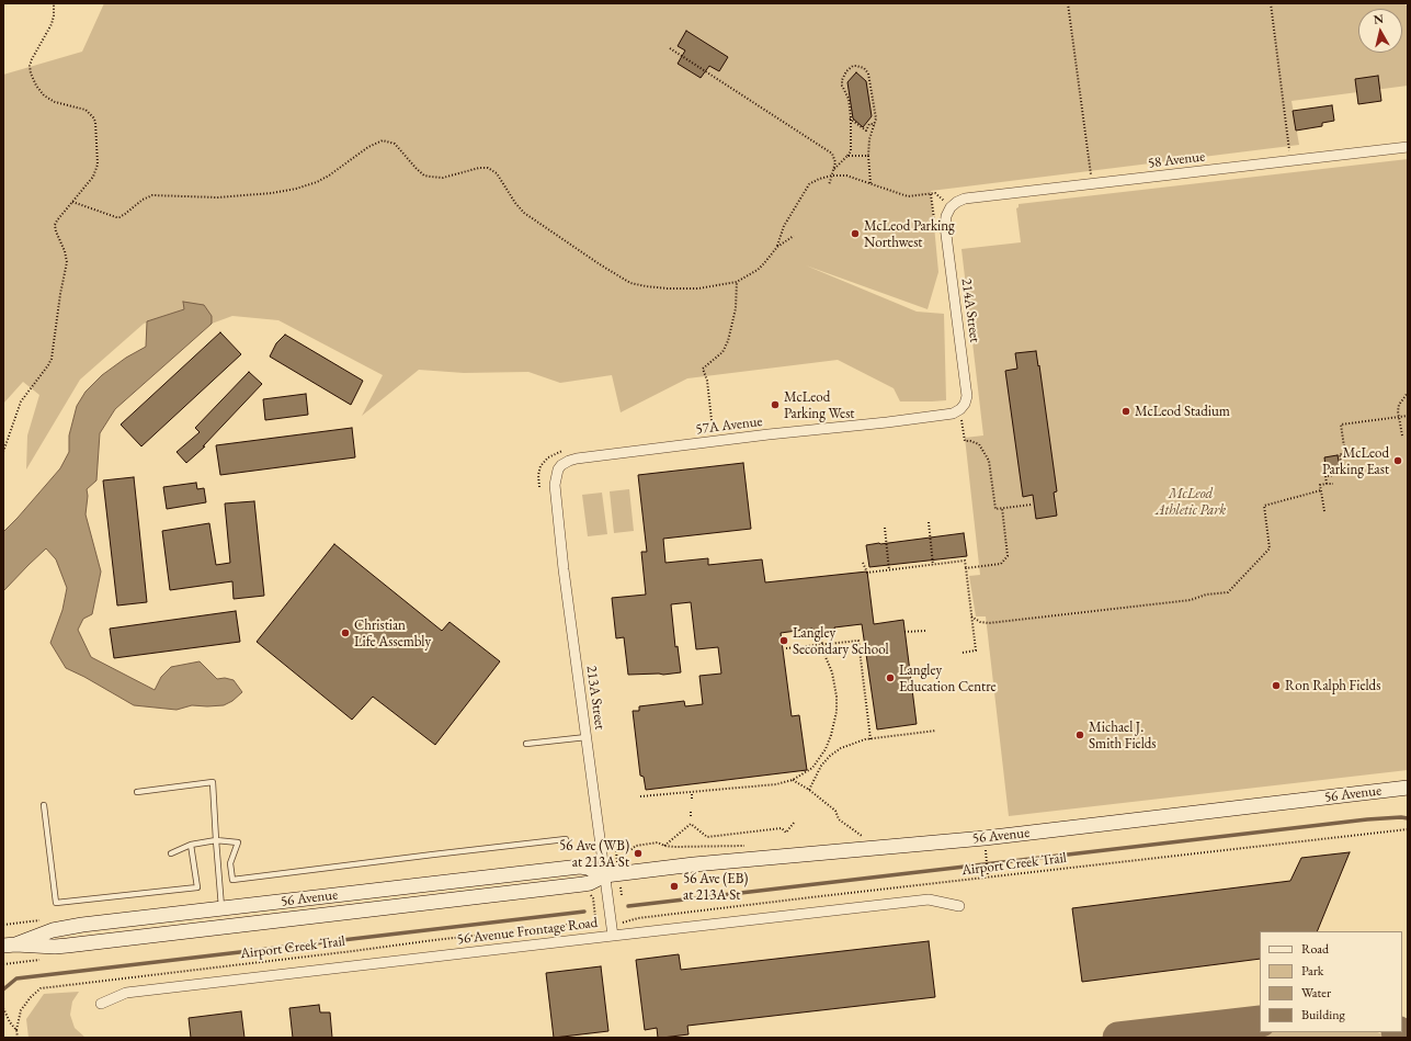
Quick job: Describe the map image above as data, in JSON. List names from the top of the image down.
{
  "streets": {
    "main road": ["56 Avenue"],
    "street": [
      "58 Avenue",
      "214A Street",
      "57A Avenue",
      "213A Street",
      "56 Avenue Frontage Road"
    ],
    "path": ["Airport Creek Trail"]
  },
  "crossings": [
    ["58 Avenue", "214A Street"],
    ["214A Street", "57A Avenue"],
    ["57A Avenue", "213A Street"],
    ["213A Street", "56 Avenue"],
    ["213A Street", "56 Avenue Frontage Road"]
  ],
  "parks": ["McLeod Athletic Park"],
  "places": [
    "McLeod Parking Northwest",
    "McLeod Parking West",
    "McLeod Stadium",
    "McLeod Parking East",
    "Christian Life Assembly",
    "Langley Secondary School",
    "Langley Education Centre",
    "Ron Ralph Fields",
    "Michael J. Smith Fields",
    "56 Ave (WB) at 213A St",
    "56 Ave (EB) at 213A St"
  ],
  "legend": [
    "Road",
    "Park",
    "Water",
    "Building"
  ],
  "north": "top"
}
